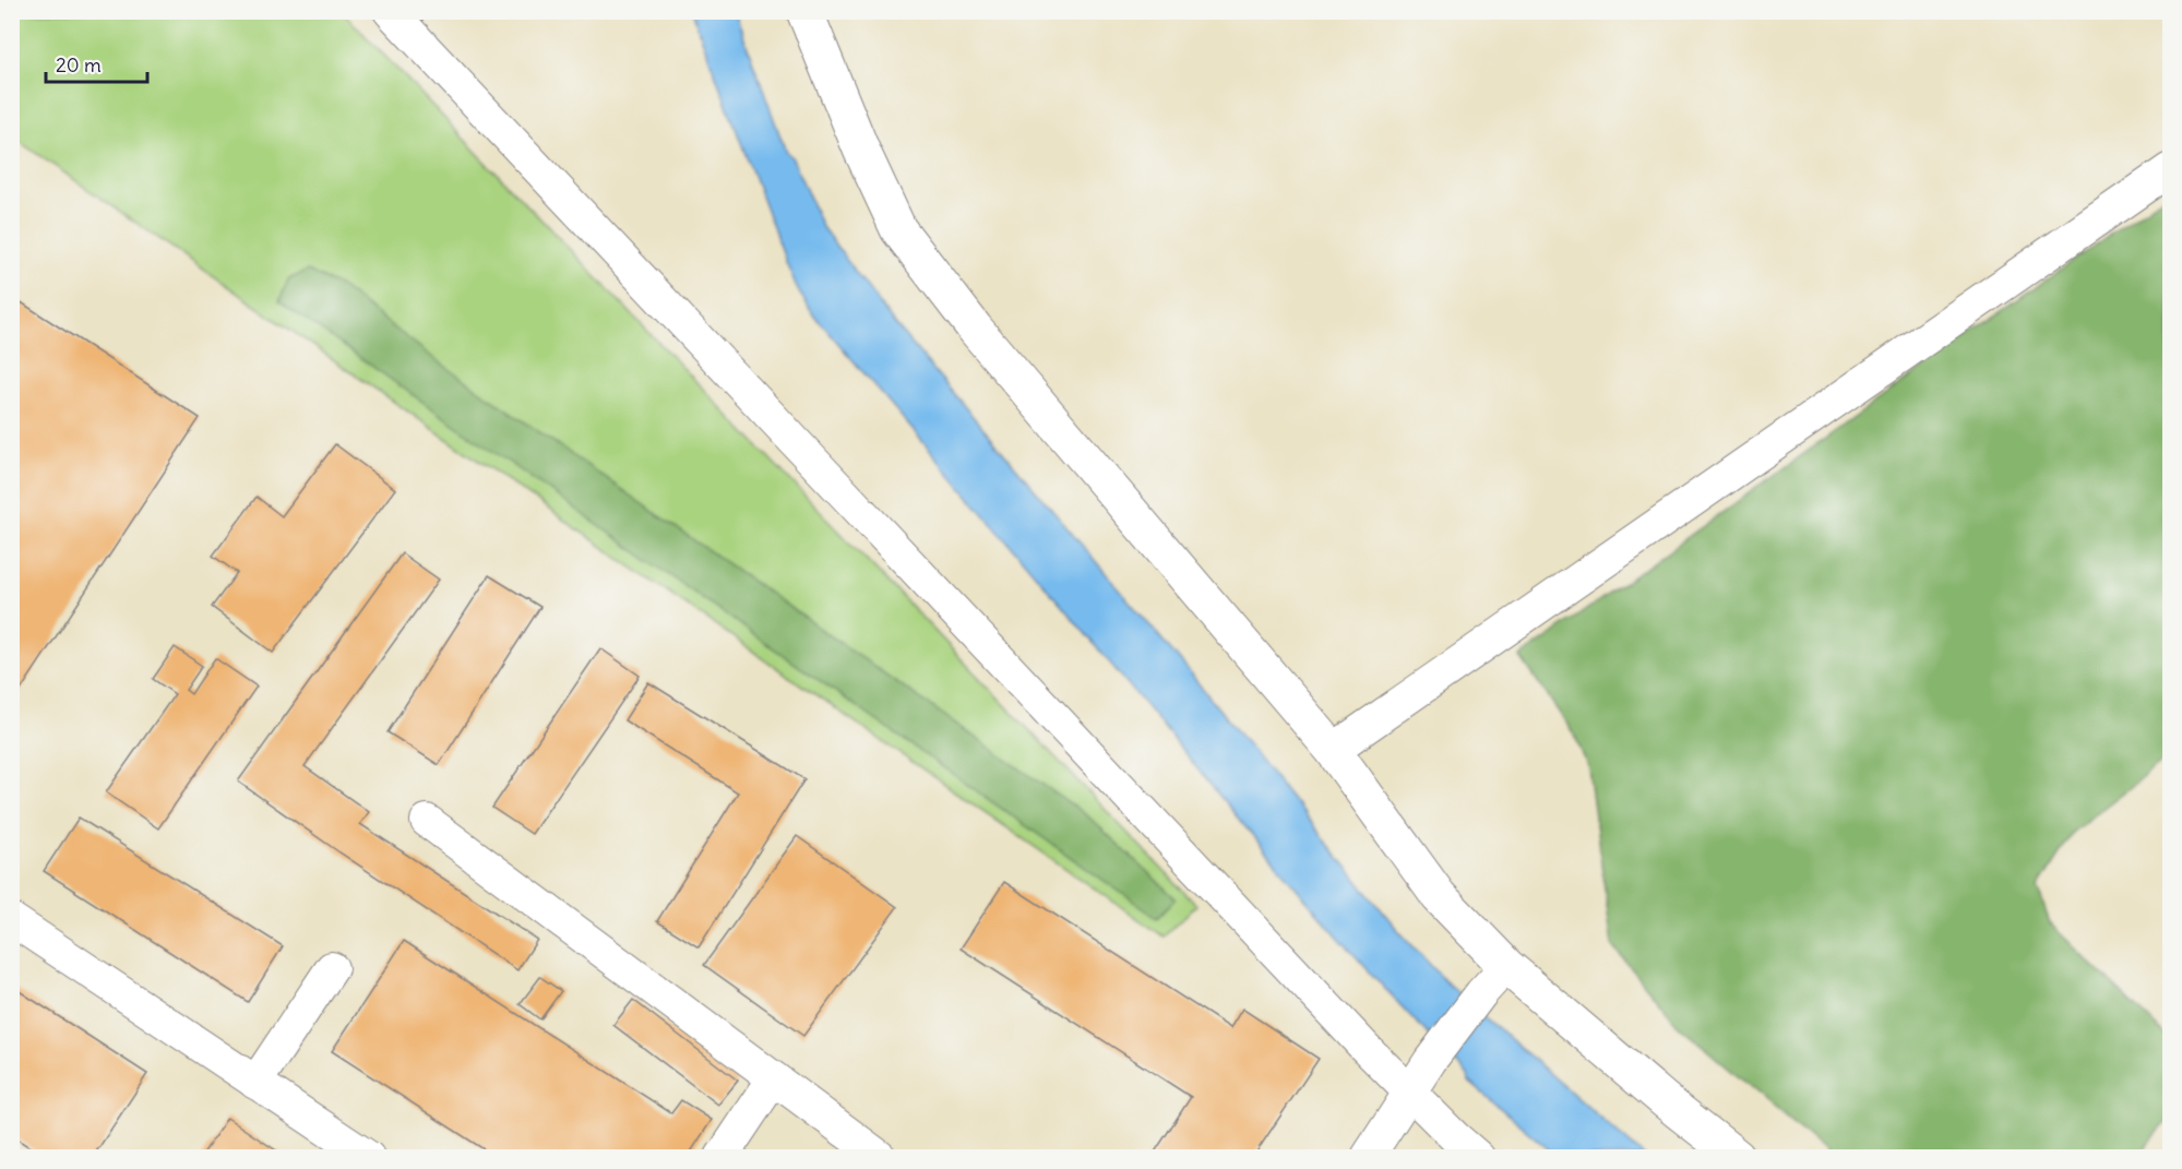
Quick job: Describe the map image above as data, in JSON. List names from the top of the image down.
{
  "scale_bar": "20 m"
}
